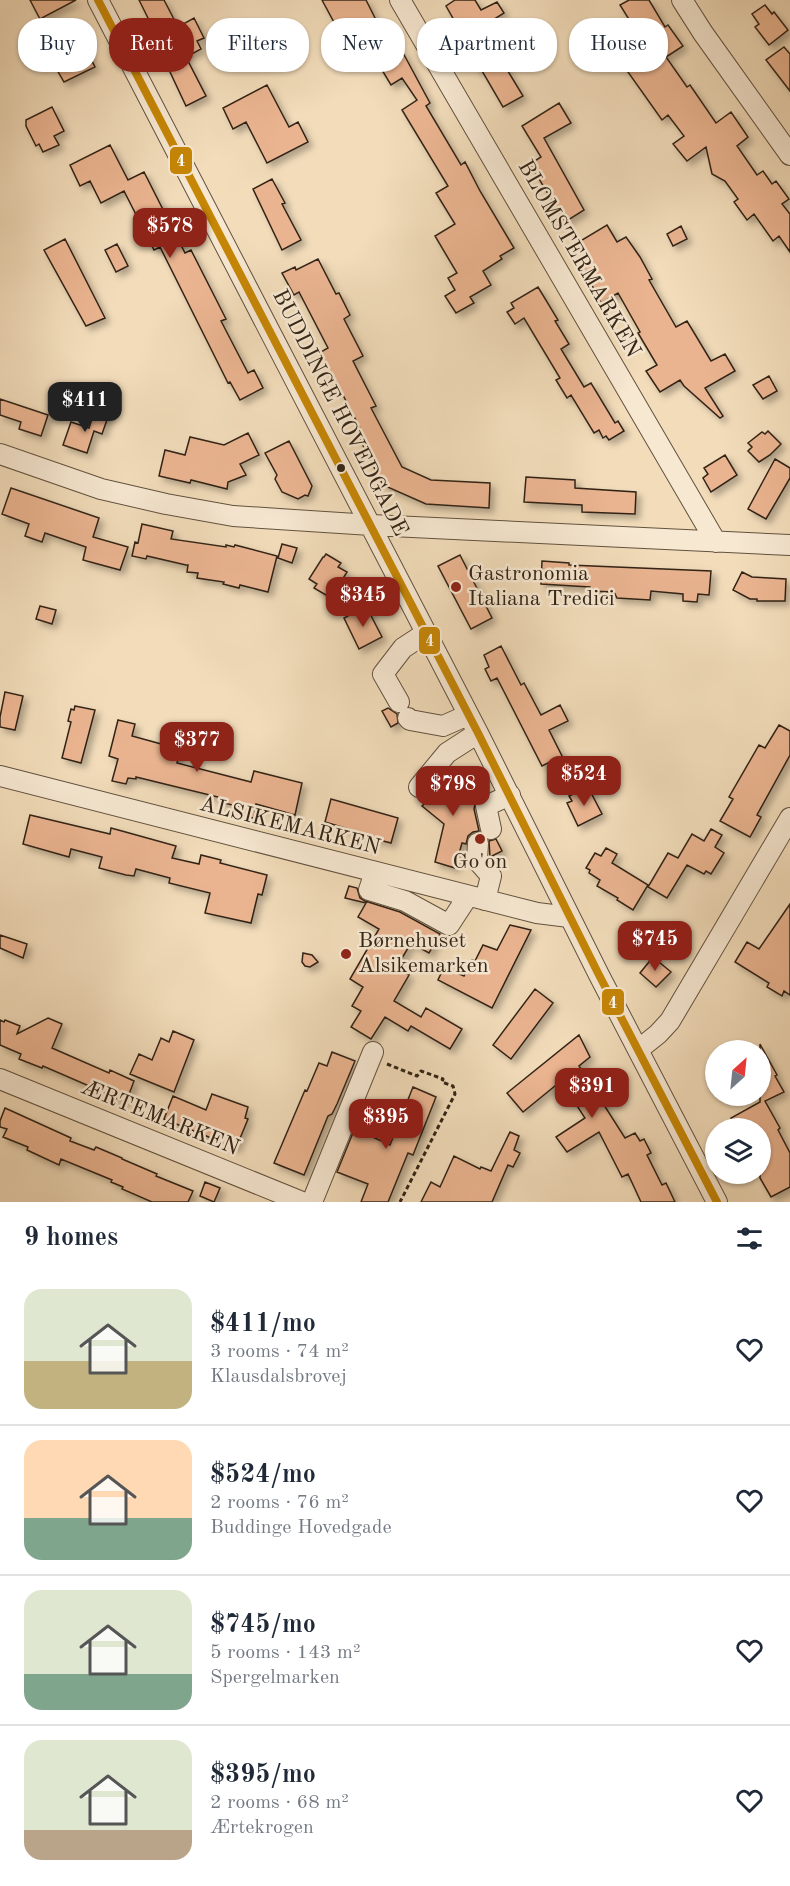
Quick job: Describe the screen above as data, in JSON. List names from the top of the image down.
{
  "streets": {
    "street": [
      "BLOMSTERMARKEN",
      "BUDDINGE HOVEDGADE",
      "ALSIKEMARKEN",
      "ÆRTEMARKEN"
    ]
  },
  "crossings": [
    ["BUDDINGE HOVEDGADE", "ALSIKEMARKEN"]
  ],
  "places": ["Gastronomia Italiana Tredici", "Go'on", "Børnehuset Alsikemarken"],
  "lines": ["transit line 4"],
  "north": "top right",
  "page": {
    "chip": [
      "Buy",
      "Rent",
      "Filters",
      "New",
      "Apartment",
      "House"
    ],
    "price": [
      "$578",
      "$411",
      "$345",
      "$377",
      "$524",
      "$798",
      "$745",
      "$391",
      "$395"
    ],
    "heading": "9 homes",
    "list": [
      {
        "name": "$411/mo",
        "note": "3 rooms · 74 m² · Klausdalsbrovej"
      },
      {
        "name": "$524/mo",
        "note": "2 rooms · 76 m² · Buddinge Hovedgade"
      },
      {
        "name": "$745/mo",
        "note": "5 rooms · 143 m² · Spergelmarken"
      },
      {
        "name": "$395/mo",
        "note": "2 rooms · 68 m² · Ærtekrogen"
      }
    ]
  }
}
